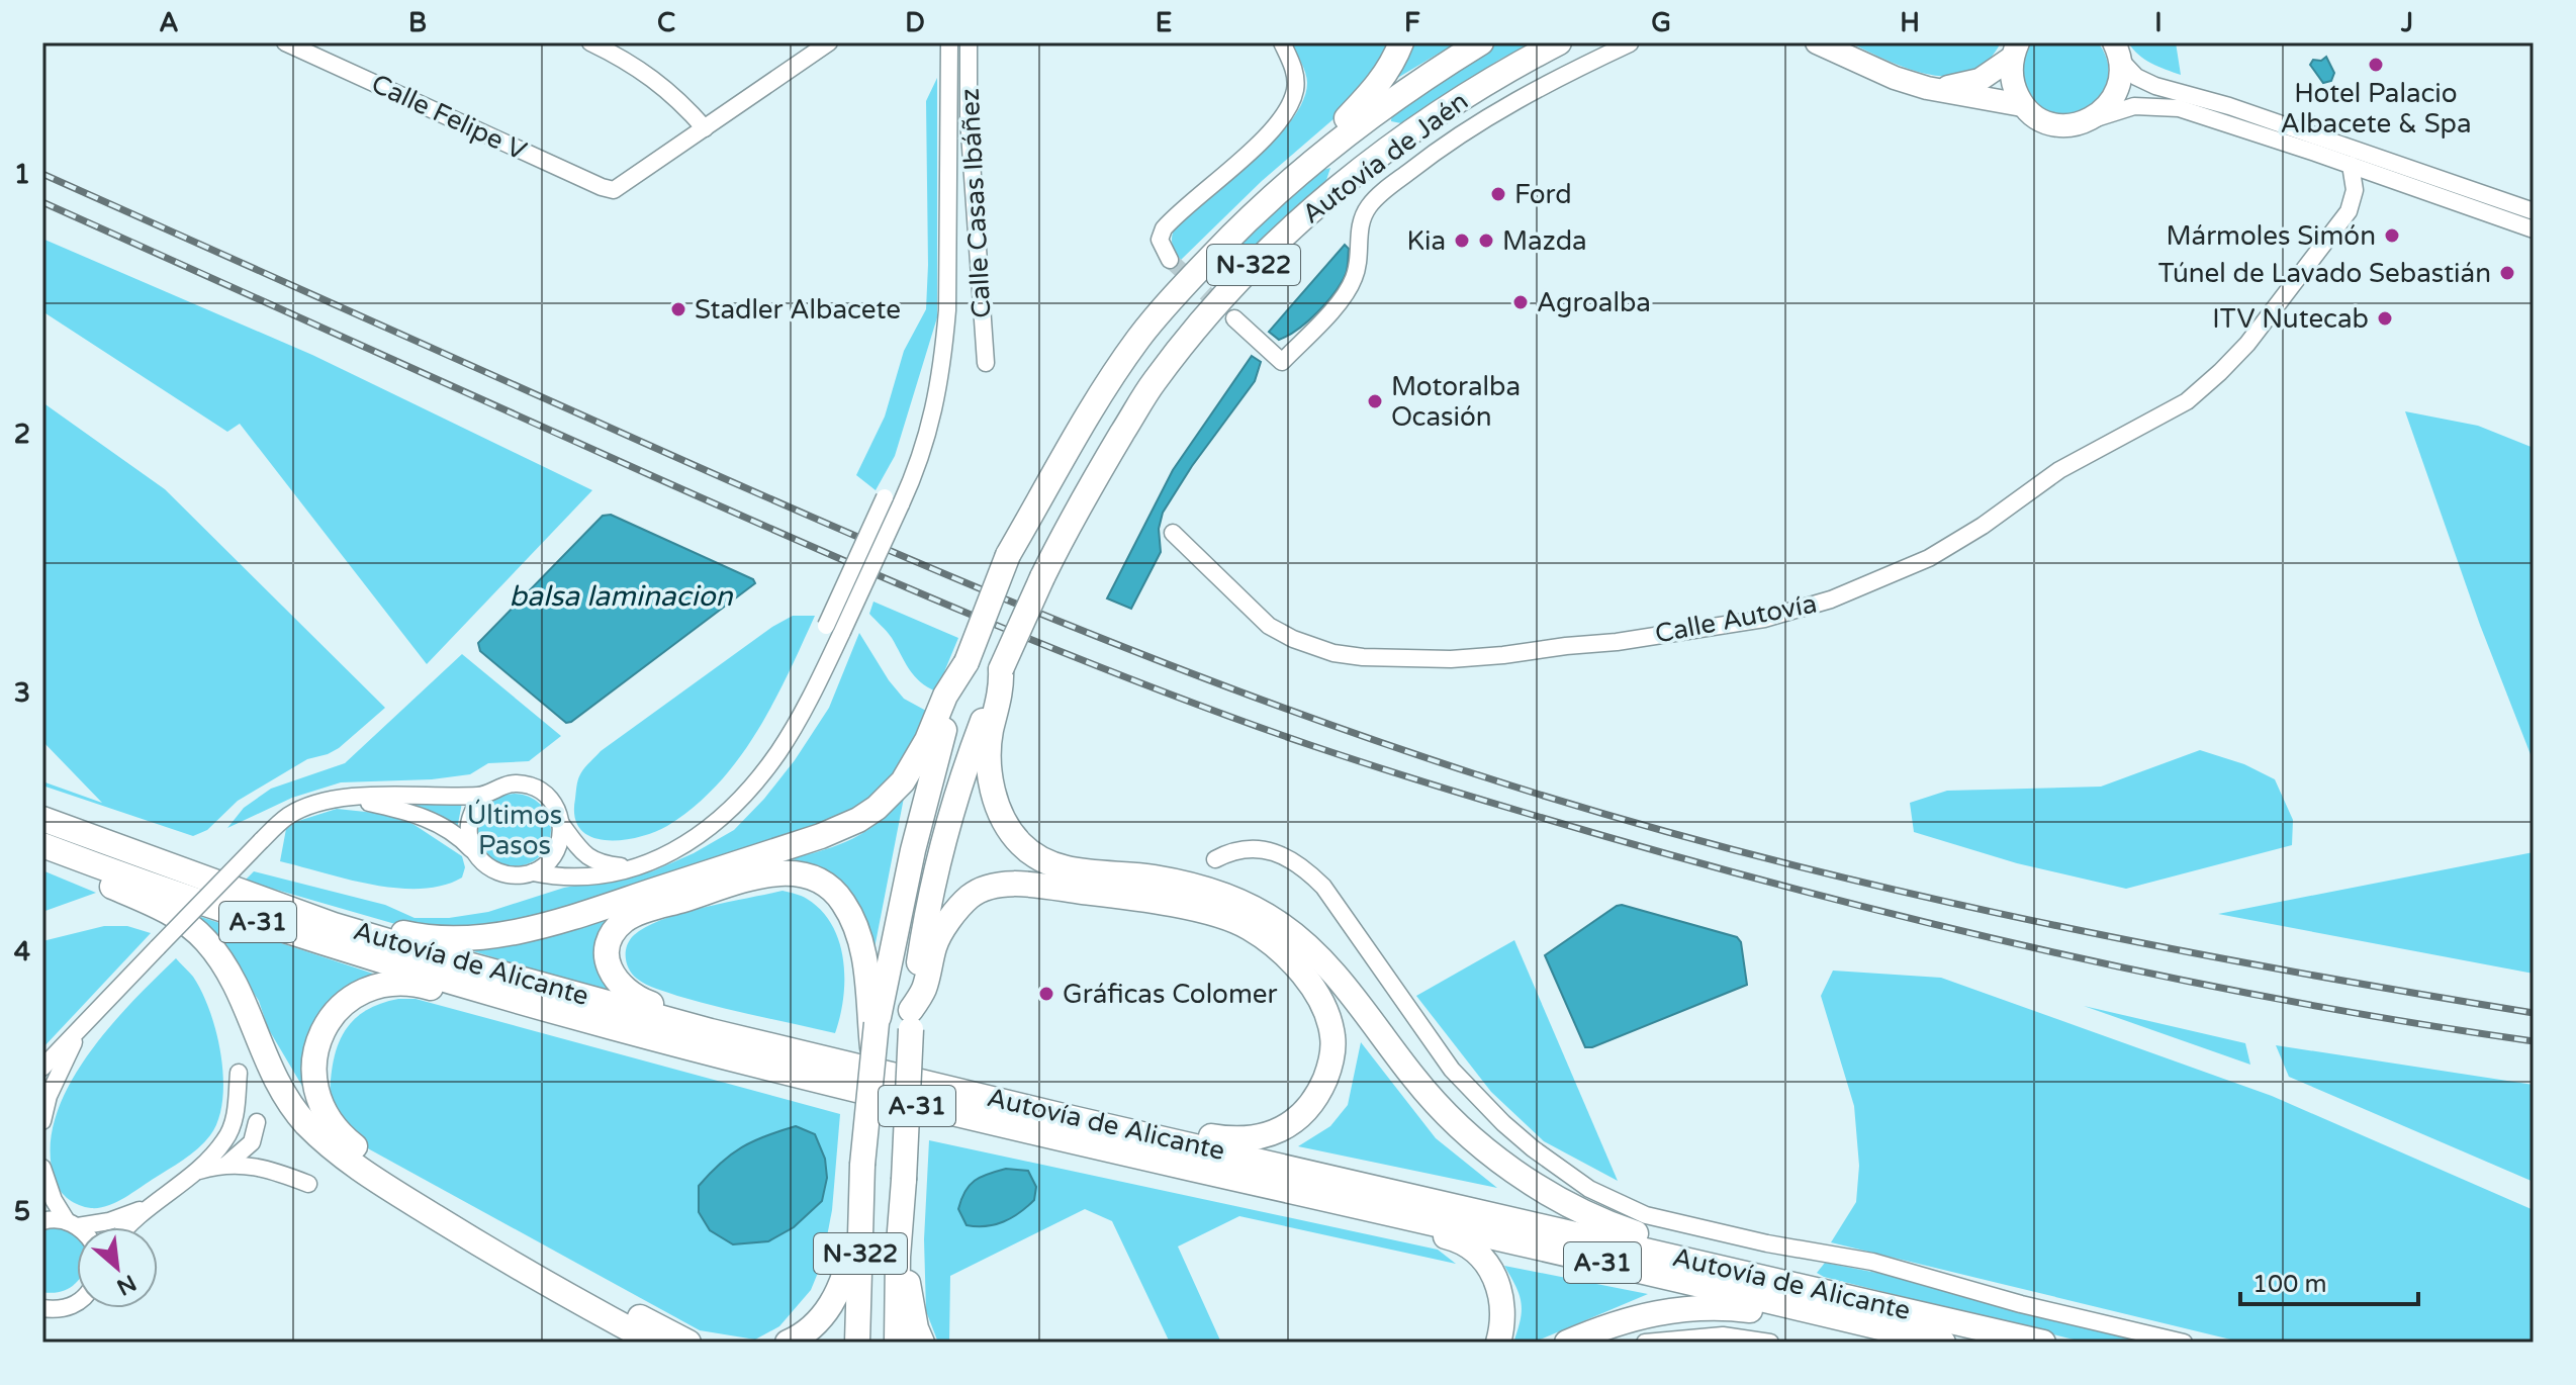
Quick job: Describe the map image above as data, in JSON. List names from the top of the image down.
{
  "streets": {
    "highway": [
      "Autovía de Jaén",
      "N-322",
      "A-31",
      "Autovía de Alicante"
    ],
    "street": ["Calle Felipe V", "Calle Casas Ibáñez", "Calle Autovía"]
  },
  "crossings": [
    ["Autovía de Jaén", "N-322"]
  ],
  "water": ["balsa laminacion"],
  "parks": ["Últimos Pasos"],
  "places": [
    "Hotel Palacio Albacete & Spa",
    "Ford",
    "Mármoles Simón",
    "Kia",
    "Mazda",
    "Túnel de Lavado Sebastián",
    "Agroalba",
    "Stadler Albacete",
    "ITV Nutecab",
    "Motoralba Ocasión",
    "Gráficas Colomer"
  ],
  "scale_bar": "100 m",
  "north": "bottom right",
  "grid": {
    "columns": [
      "A",
      "B",
      "C",
      "D",
      "E",
      "F",
      "G",
      "H",
      "I",
      "J"
    ],
    "rows": [
      "1",
      "2",
      "3",
      "4",
      "5"
    ]
  }
}
